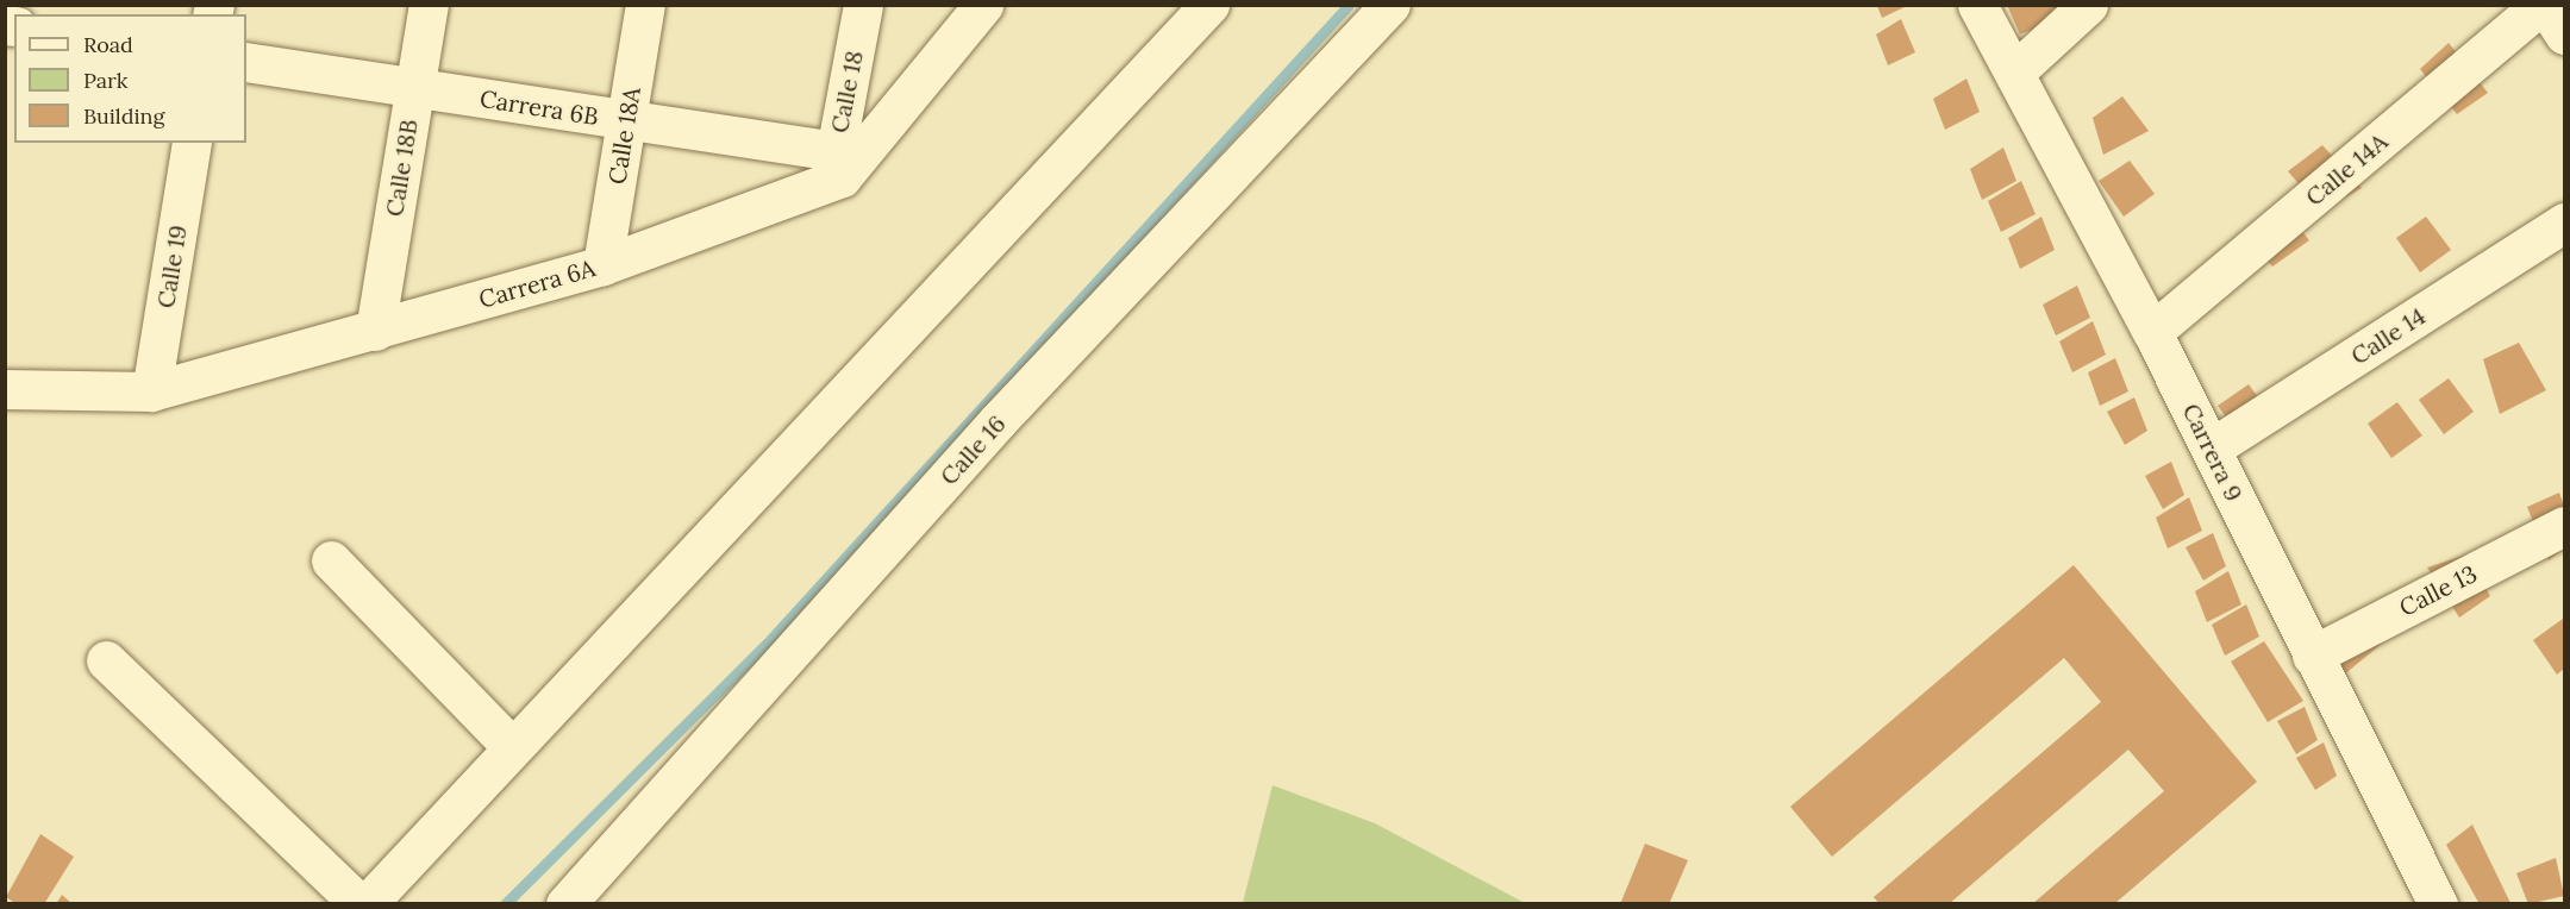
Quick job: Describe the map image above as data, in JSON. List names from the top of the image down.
{
  "streets": {
    "street": [
      "Calle 18",
      "Carrera 6B",
      "Calle 18A",
      "Calle 18B",
      "Calle 14A",
      "Calle 19",
      "Carrera 6A",
      "Calle 14",
      "Calle 16",
      "Carrera 9",
      "Calle 13"
    ]
  },
  "crossings": [
    ["Calle 18", "Carrera 6B"],
    ["Calle 18", "Carrera 6A"],
    ["Carrera 6B", "Calle 18A"],
    ["Carrera 6B", "Calle 18B"],
    ["Carrera 6B", "Carrera 6A"],
    ["Calle 18A", "Carrera 6A"],
    ["Calle 18B", "Carrera 6A"],
    ["Calle 14A", "Carrera 9"],
    ["Calle 19", "Carrera 6A"],
    ["Calle 14", "Carrera 9"],
    ["Carrera 9", "Calle 13"]
  ],
  "legend": ["Road", "Park", "Building"]
}
